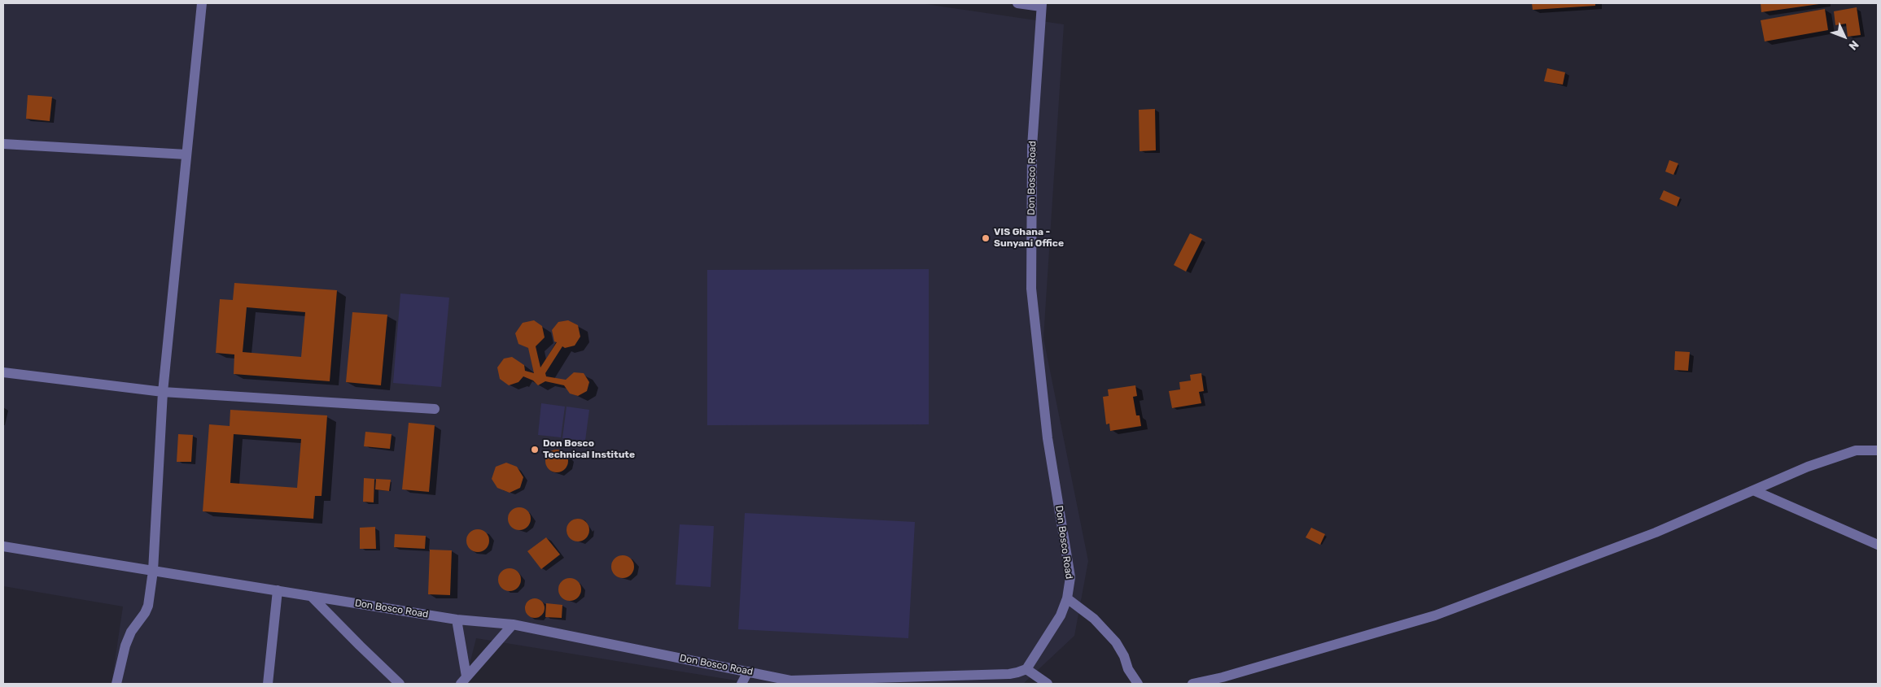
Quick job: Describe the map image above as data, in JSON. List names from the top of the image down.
{
  "streets": {
    "street": ["Don Bosco Road"]
  },
  "places": ["VIS Ghana - Sunyani Office", "Don Bosco Technical Institute"],
  "north": "bottom right"
}
